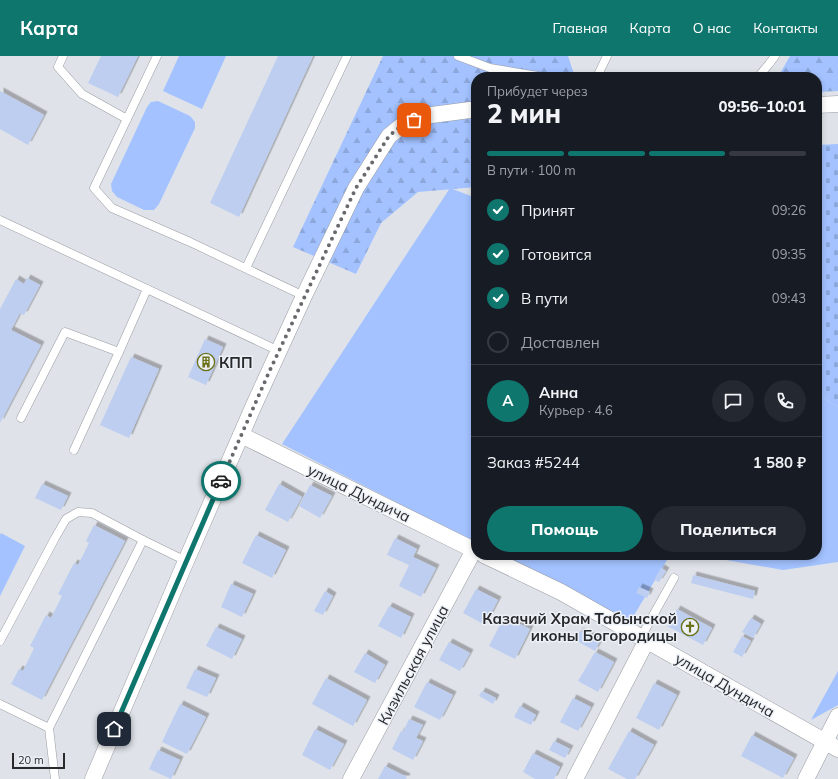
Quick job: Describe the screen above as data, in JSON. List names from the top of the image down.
{
  "streets": {
    "street": ["улица Дундича", "Кизильская улица"]
  },
  "places": {
    "building": ["КПП"],
    "church": ["Казачий Храм Табынской иконы Богородицы"]
  },
  "scale_bar": "20 m",
  "page": {
    "header": "Карта",
    "nav": [
      "Главная",
      "Карта",
      "О нас",
      "Контакты"
    ],
    "heading": ["2 мин", "Прибудет через", "09:56–10:01"],
    "panel": [
      "Анна",
      "Курьер · 4.6",
      "Заказ #5244",
      "1 580 ₽"
    ],
    "bar": "В пути · 100 m",
    "list": [
      ["Принят", "09:26"],
      ["Готовится", "09:35"],
      ["В пути", "09:43"],
      "Доставлен"
    ],
    "round": "А",
    "buttons": ["Помощь", "Поделиться"],
    "scale": "20 m"
  }
}
